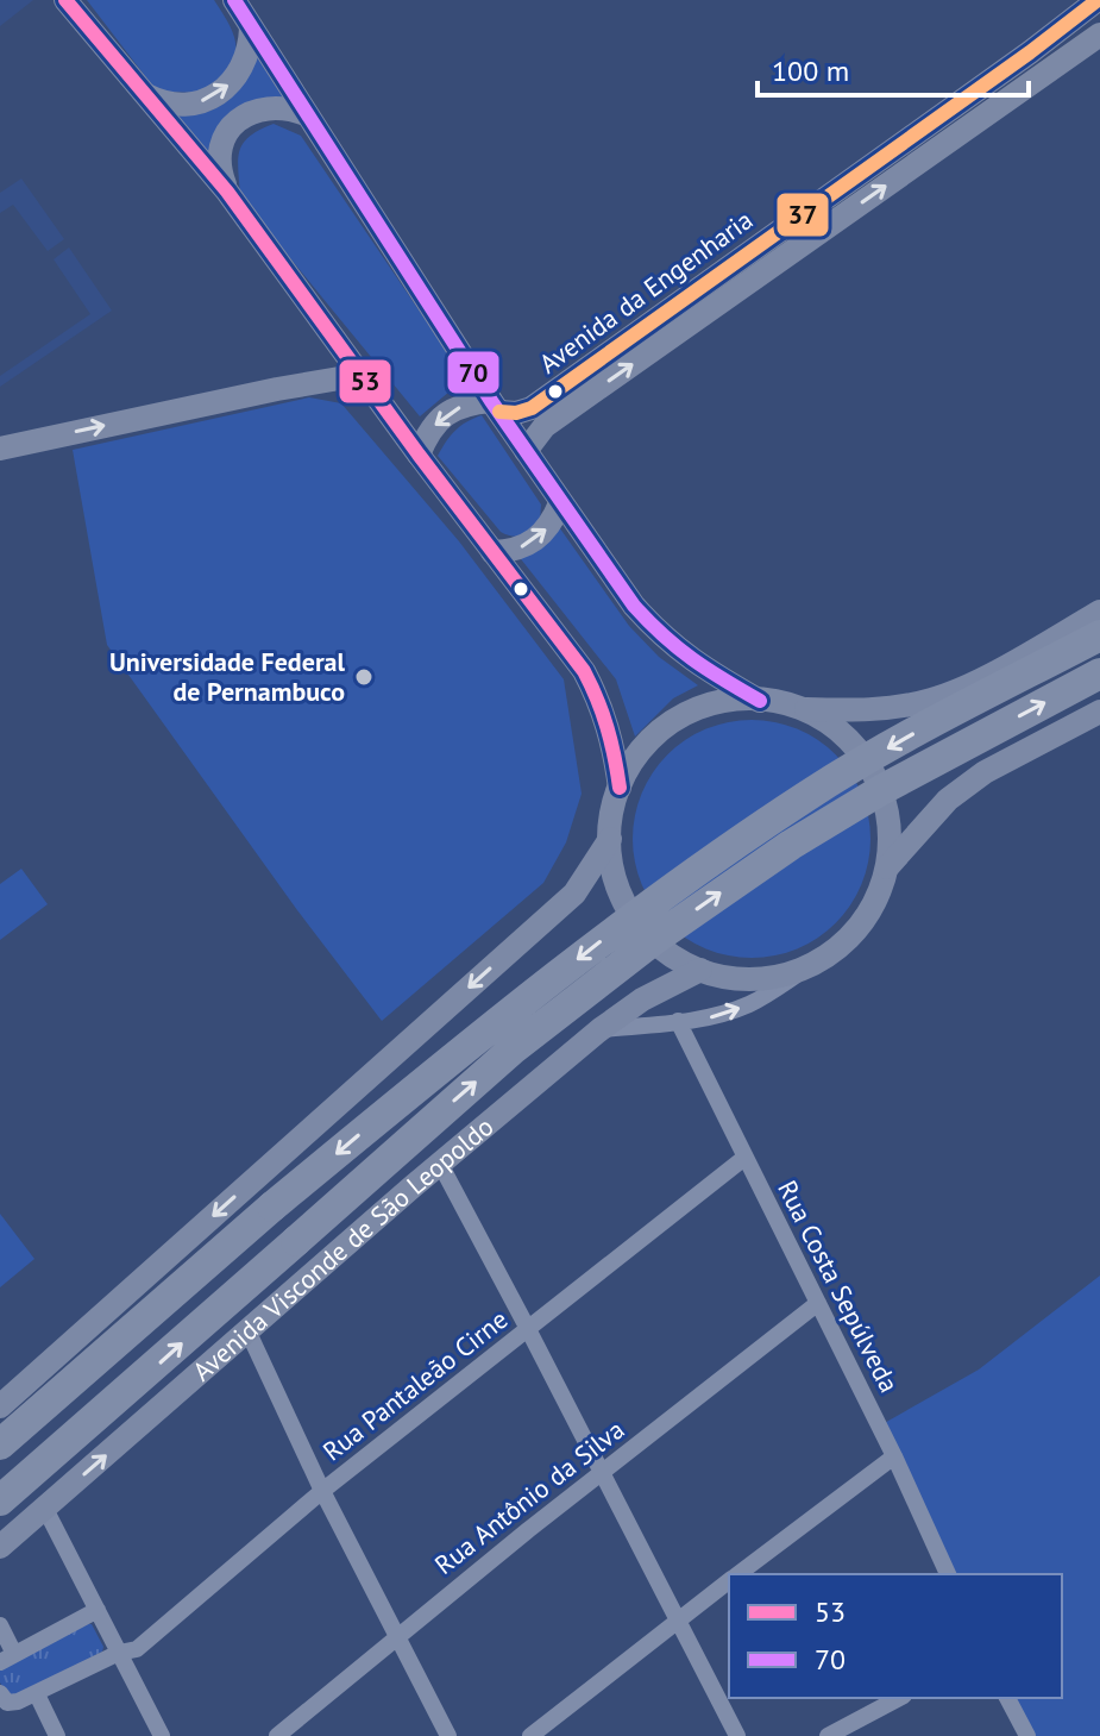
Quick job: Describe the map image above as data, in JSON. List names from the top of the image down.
{
  "streets": {
    "highway": ["Avenida Visconde de São Leopoldo"],
    "street": [
      "Avenida da Engenharia",
      "Rua Costa Sepúlveda",
      "Rua Pantaleão Cirne",
      "Rua Antônio da Silva"
    ]
  },
  "crossings": [
    ["Rua Costa Sepúlveda", "Rua Pantaleão Cirne"],
    ["Rua Costa Sepúlveda", "Rua Antônio da Silva"]
  ],
  "places": ["Universidade Federal de Pernambuco"],
  "lines": ["transit line 53", "transit line 70", "transit line 37"],
  "legend": ["53", "70"],
  "scale_bar": "100 m"
}
